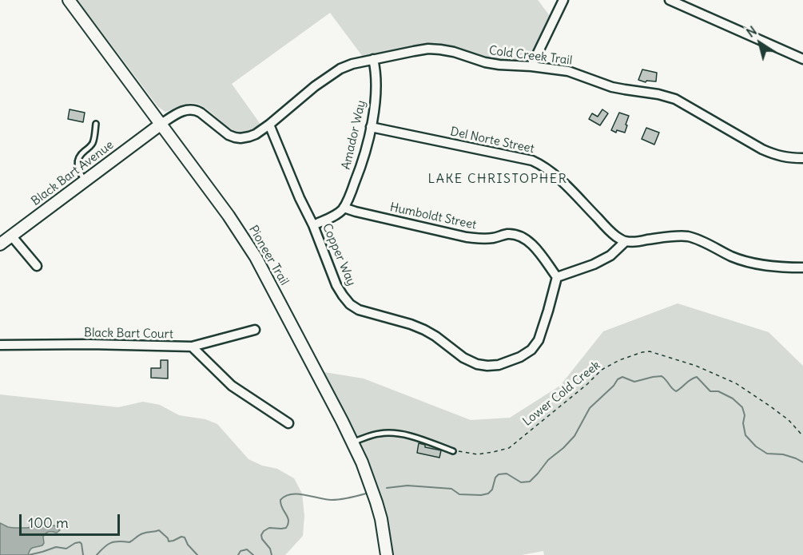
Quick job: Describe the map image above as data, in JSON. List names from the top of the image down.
{
  "streets": {
    "main road": ["Black Bart Avenue", "Pioneer Trail"],
    "street": [
      "Cold Creek Trail",
      "Amador Way",
      "Del Norte Street",
      "Humboldt Street",
      "Copper Way",
      "Black Bart Court"
    ],
    "path": ["Lower Cold Creek"]
  },
  "crossings": [
    ["Cold Creek Trail", "Amador Way"],
    ["Cold Creek Trail", "Black Bart Avenue"],
    ["Cold Creek Trail", "Copper Way"],
    ["Cold Creek Trail", "Pioneer Trail"],
    ["Amador Way", "Del Norte Street"],
    ["Amador Way", "Humboldt Street"],
    ["Black Bart Avenue", "Pioneer Trail"],
    ["Humboldt Street", "Copper Way"]
  ],
  "districts": ["LAKE CHRISTOPHER"],
  "scale_bar": "100 m",
  "north": "top left"
}
